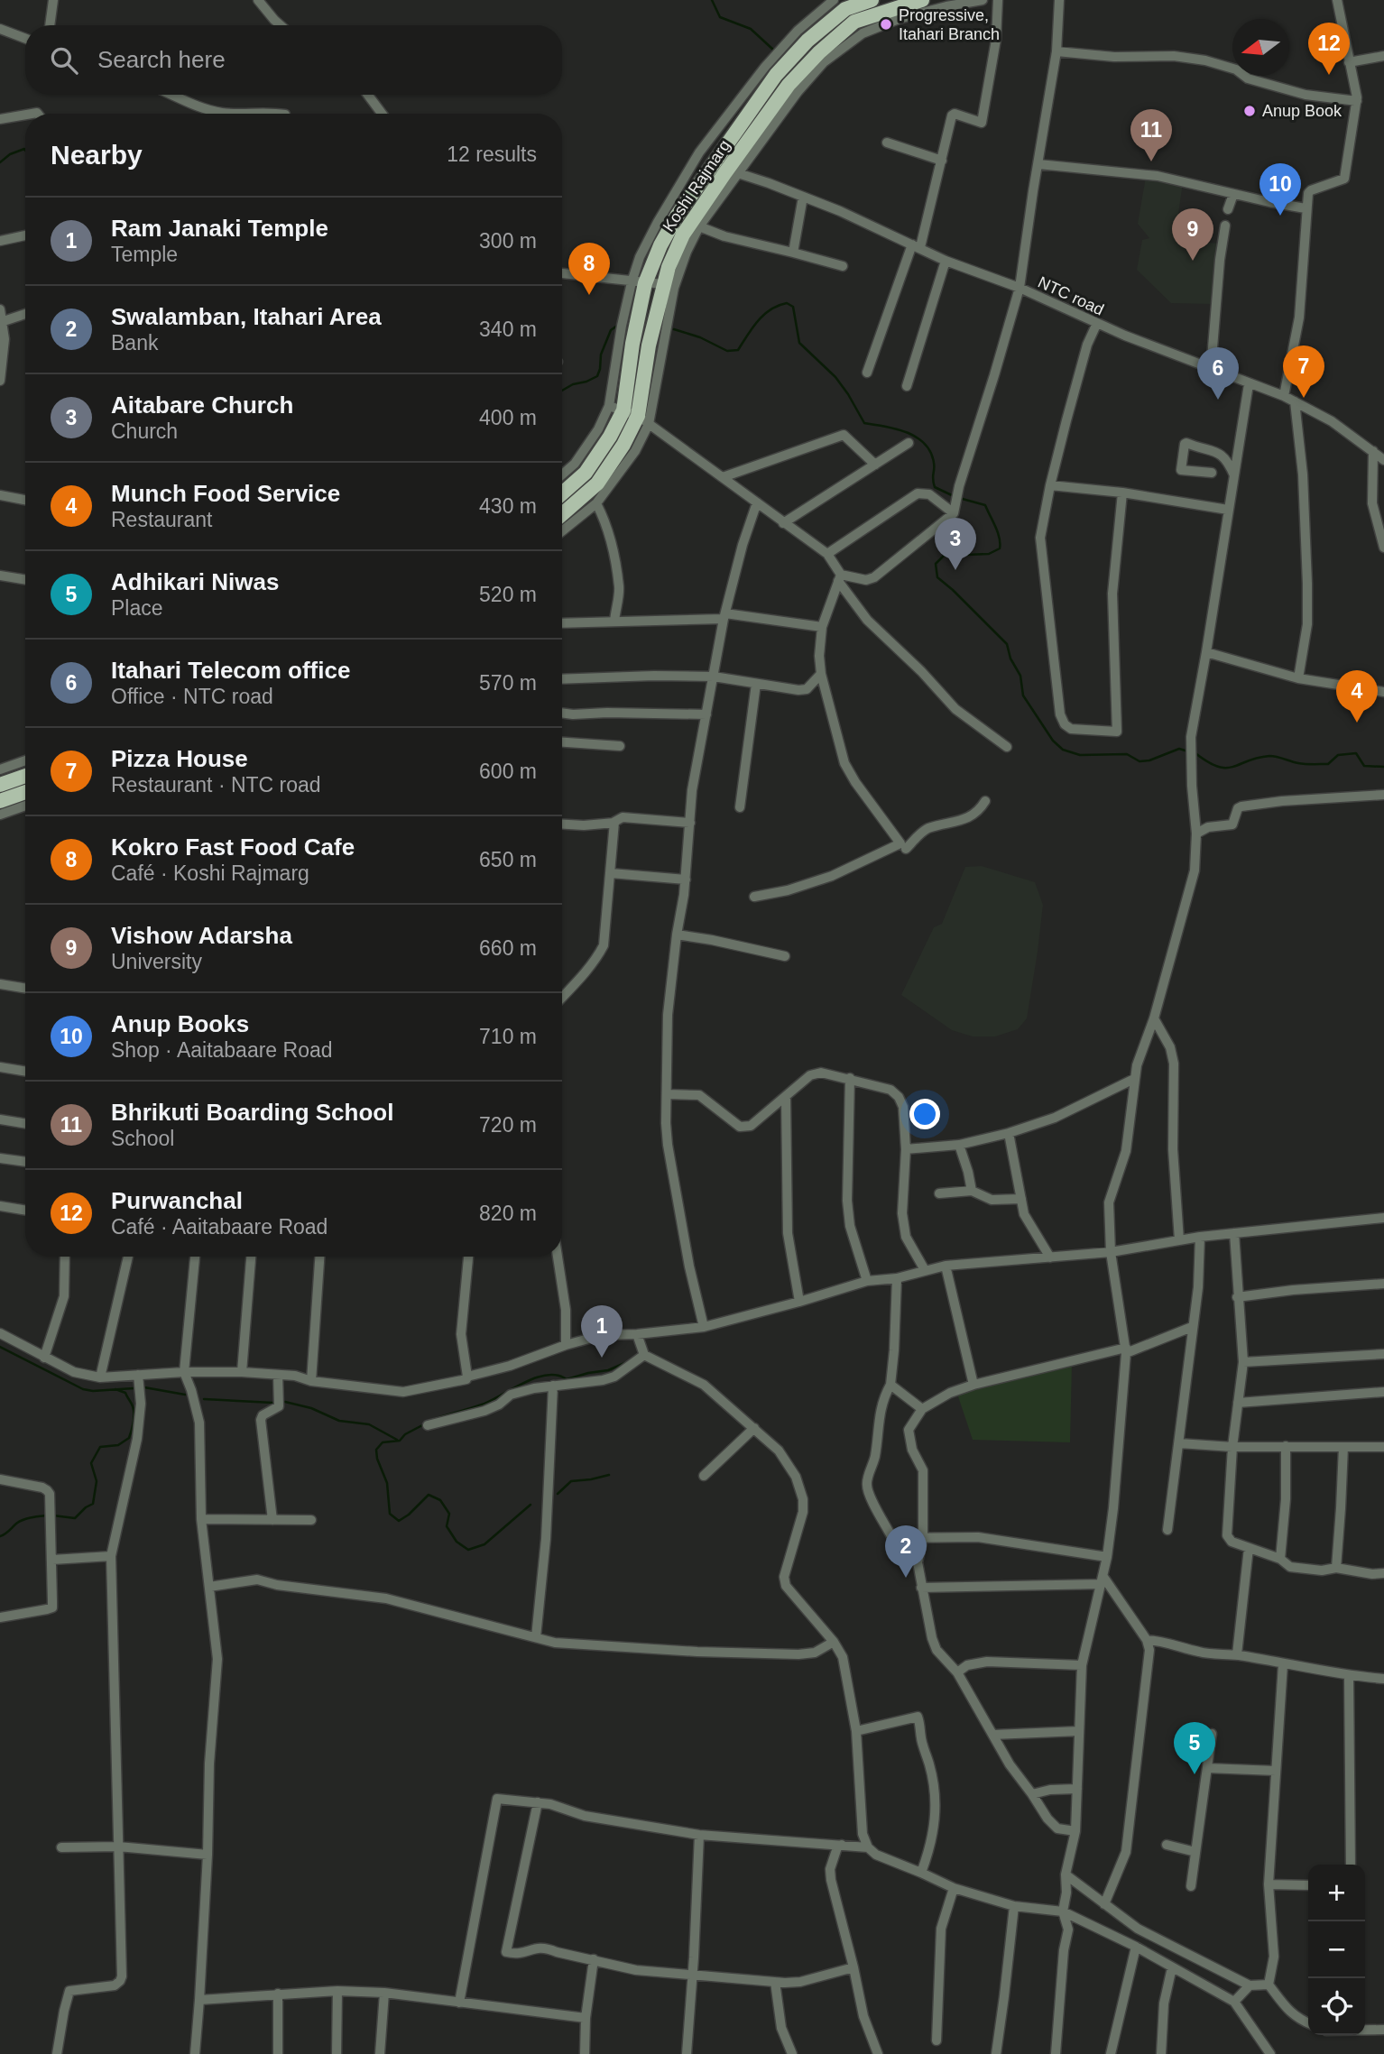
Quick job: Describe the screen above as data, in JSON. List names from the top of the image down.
{
  "streets": {
    "main road": ["Koshi Rajmarg"],
    "street": ["NTC road"]
  },
  "places": ["Progressive, Itahari Branch", "Anup Book"],
  "north": "left",
  "page": {
    "pins": [
      "12",
      "11",
      "10",
      "9",
      "8",
      "7",
      "6",
      "3",
      "4",
      "1",
      "2",
      "5"
    ],
    "search": "Search here",
    "heading": ["Nearby", "12 results"],
    "list": [
      {
        "mark": "1",
        "name": "Ram Janaki Temple",
        "note": "Temple",
        "value": "300 m"
      },
      {
        "mark": "2",
        "name": "Swalamban, Itahari Area",
        "note": "Bank",
        "value": "340 m"
      },
      {
        "mark": "3",
        "name": "Aitabare Church",
        "note": "Church",
        "value": "400 m"
      },
      {
        "mark": "4",
        "name": "Munch Food Service",
        "note": "Restaurant",
        "value": "430 m"
      },
      {
        "mark": "5",
        "name": "Adhikari Niwas",
        "note": "Place",
        "value": "520 m"
      },
      {
        "mark": "6",
        "name": "Itahari Telecom office",
        "note": "Office · NTC road",
        "value": "570 m"
      },
      {
        "mark": "7",
        "name": "Pizza House",
        "note": "Restaurant · NTC road",
        "value": "600 m"
      },
      {
        "mark": "8",
        "name": "Kokro Fast Food Cafe",
        "note": "Café · Koshi Rajmarg",
        "value": "650 m"
      },
      {
        "mark": "9",
        "name": "Vishow Adarsha",
        "note": "University",
        "value": "660 m"
      },
      {
        "mark": "10",
        "name": "Anup Books",
        "note": "Shop · Aaitabaare Road",
        "value": "710 m"
      },
      {
        "mark": "11",
        "name": "Bhrikuti Boarding School",
        "note": "School",
        "value": "720 m"
      },
      {
        "mark": "12",
        "name": "Purwanchal",
        "note": "Café · Aaitabaare Road",
        "value": "820 m"
      }
    ],
    "map_buttons": ["+", "−"]
  }
}
